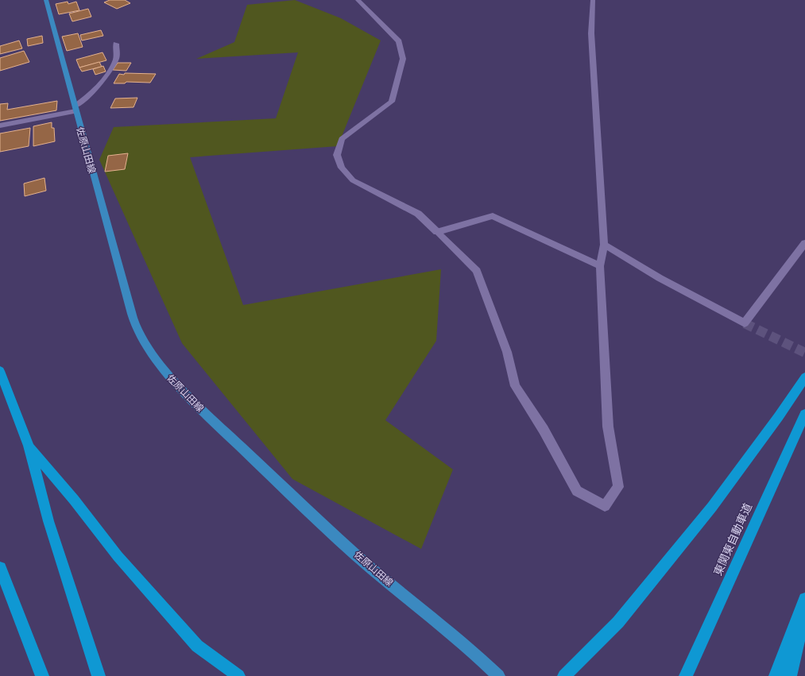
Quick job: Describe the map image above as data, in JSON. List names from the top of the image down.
{
  "streets": {
    "highway": ["東関東自動車道"],
    "main road": ["佐原山田線"]
  }
}
